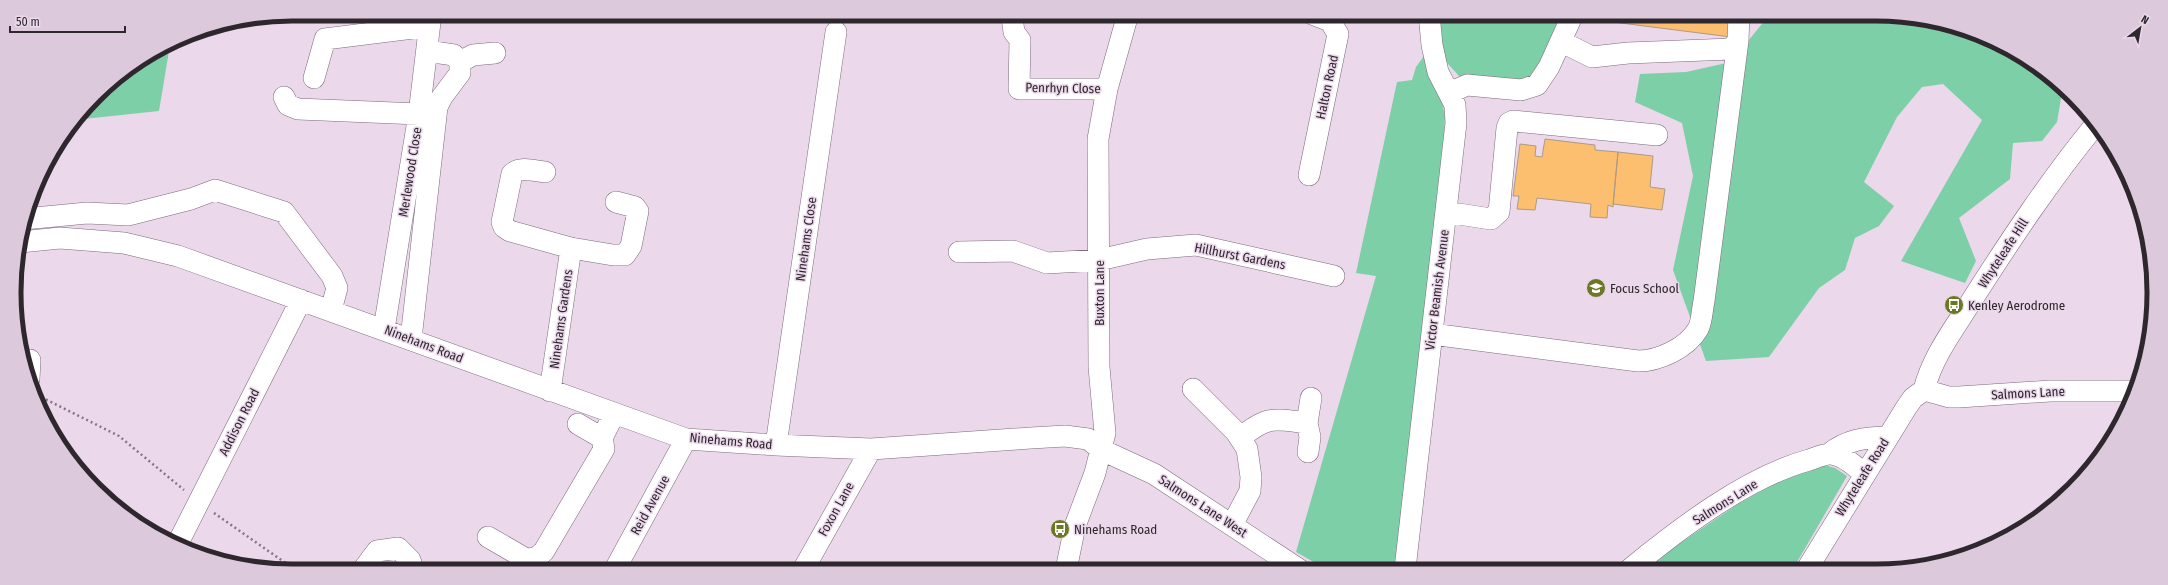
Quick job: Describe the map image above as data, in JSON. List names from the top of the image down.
{
  "streets": {
    "street": [
      "Halton Road",
      "Penrhyn Close",
      "Merlewood Close",
      "Ninehams Close",
      "Whyteleafe Hill",
      "Hillhurst Gardens",
      "Victor Beamish Avenue",
      "Buxton Lane",
      "Ninehams Gardens",
      "Ninehams Road",
      "Salmons Lane",
      "Addison Road",
      "Whyteleafe Road",
      "Reid Avenue",
      "Salmons Lane West",
      "Foxon Lane"
    ]
  },
  "crossings": [
    ["Penrhyn Close", "Buxton Lane"],
    ["Merlewood Close", "Ninehams Road"],
    ["Ninehams Close", "Ninehams Road"],
    ["Whyteleafe Hill", "Salmons Lane"],
    ["Whyteleafe Hill", "Whyteleafe Road"],
    ["Hillhurst Gardens", "Buxton Lane"],
    ["Buxton Lane", "Ninehams Road"],
    ["Buxton Lane", "Salmons Lane West"],
    ["Ninehams Gardens", "Ninehams Road"],
    ["Ninehams Road", "Addison Road"],
    ["Ninehams Road", "Reid Avenue"],
    ["Ninehams Road", "Salmons Lane West"],
    ["Ninehams Road", "Foxon Lane"],
    ["Salmons Lane", "Whyteleafe Road"]
  ],
  "places": {
    "school or university": ["Focus School"],
    "bus stop": ["Kenley Aerodrome", "Ninehams Road"]
  },
  "scale_bar": "50 m",
  "north": "top right"
}
